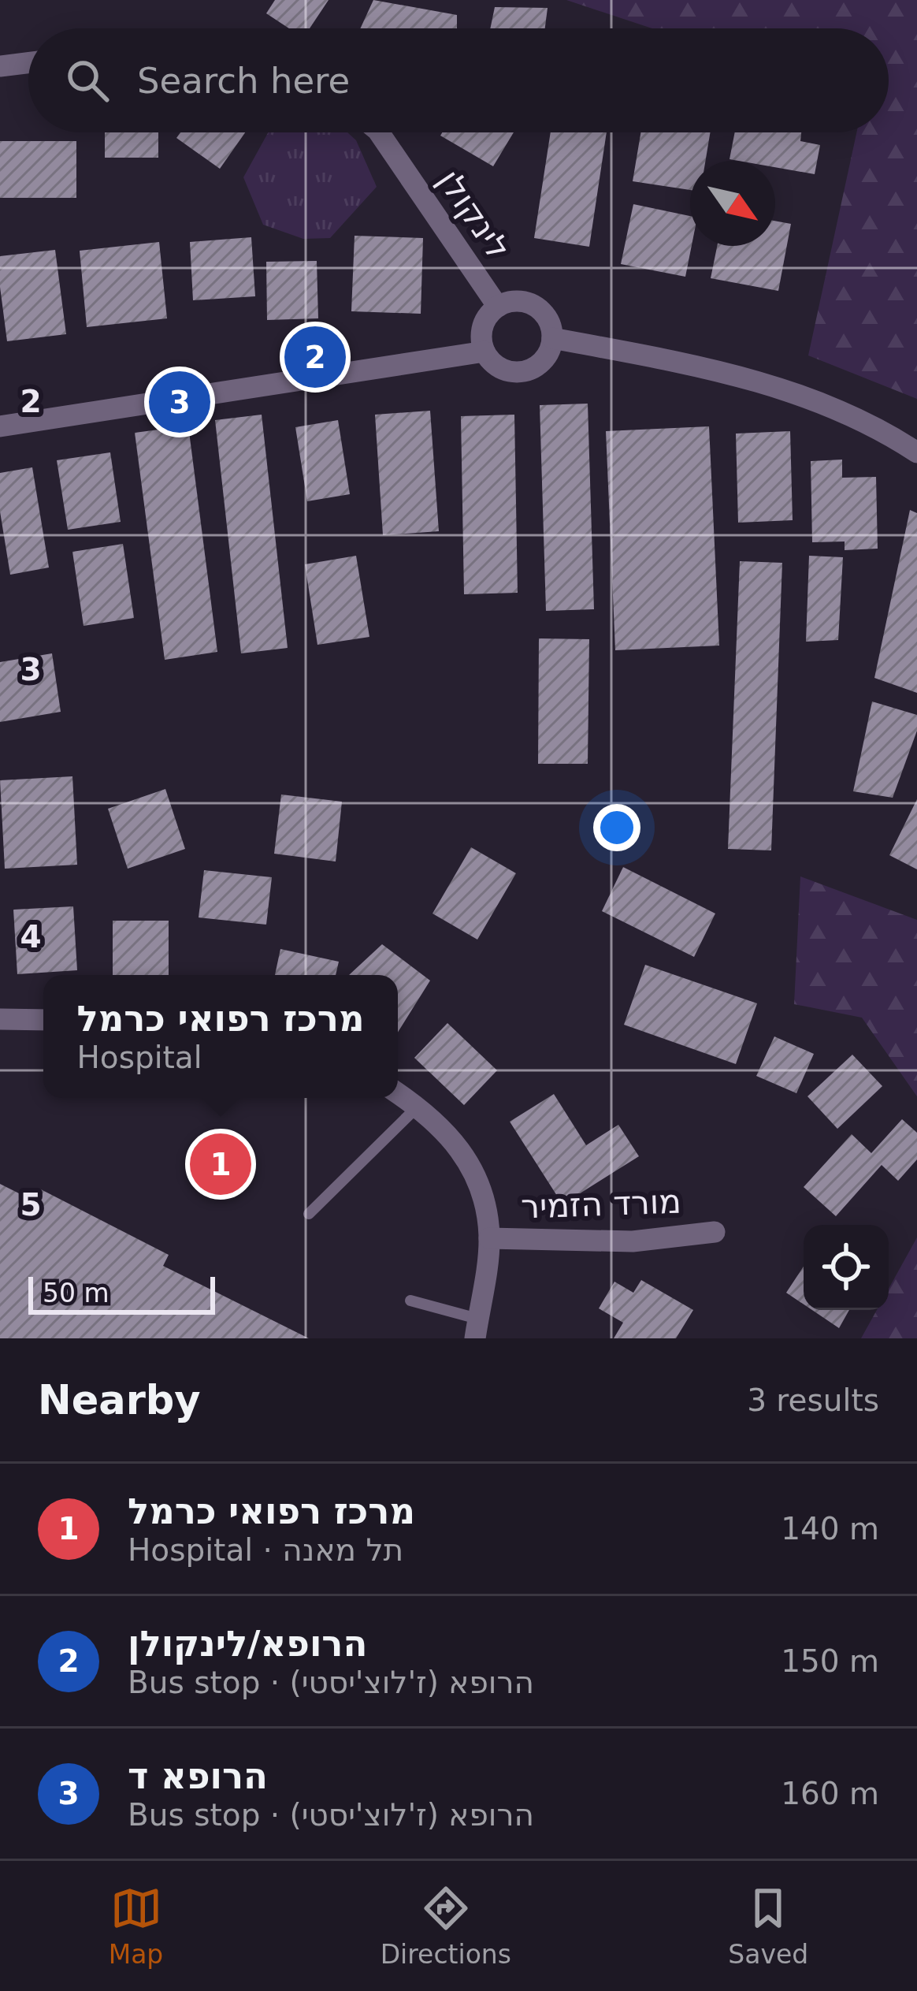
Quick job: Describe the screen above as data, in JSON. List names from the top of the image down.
{
  "streets": {
    "street": ["לינקולן", "מורד הזמיר"]
  },
  "scale_bar": "50 m",
  "north": "bottom right",
  "page": {
    "search": "Search here",
    "pins": ["2", "3", "1"],
    "popup": ["מרכז רפואי כרמל", "Hospital"],
    "scale": "50 m",
    "heading": ["Nearby", "3 results"],
    "list": [
      {
        "mark": "1",
        "name": "מרכז רפואי כרמל",
        "note": "Hospital · תל מאנה",
        "value": "140 m"
      },
      {
        "mark": "2",
        "name": "הרופא/לינקולן",
        "note": "Bus stop · הרופא (ז'לוצ'יסטי)",
        "value": "150 m"
      },
      {
        "mark": "3",
        "name": "הרופא ד",
        "note": "Bus stop · הרופא (ז'לוצ'יסטי)",
        "value": "160 m"
      }
    ],
    "nav": ["Map", "Directions", "Saved"]
  },
  "grid": {
    "rows": [
      "2",
      "3",
      "4",
      "5"
    ]
  }
}
